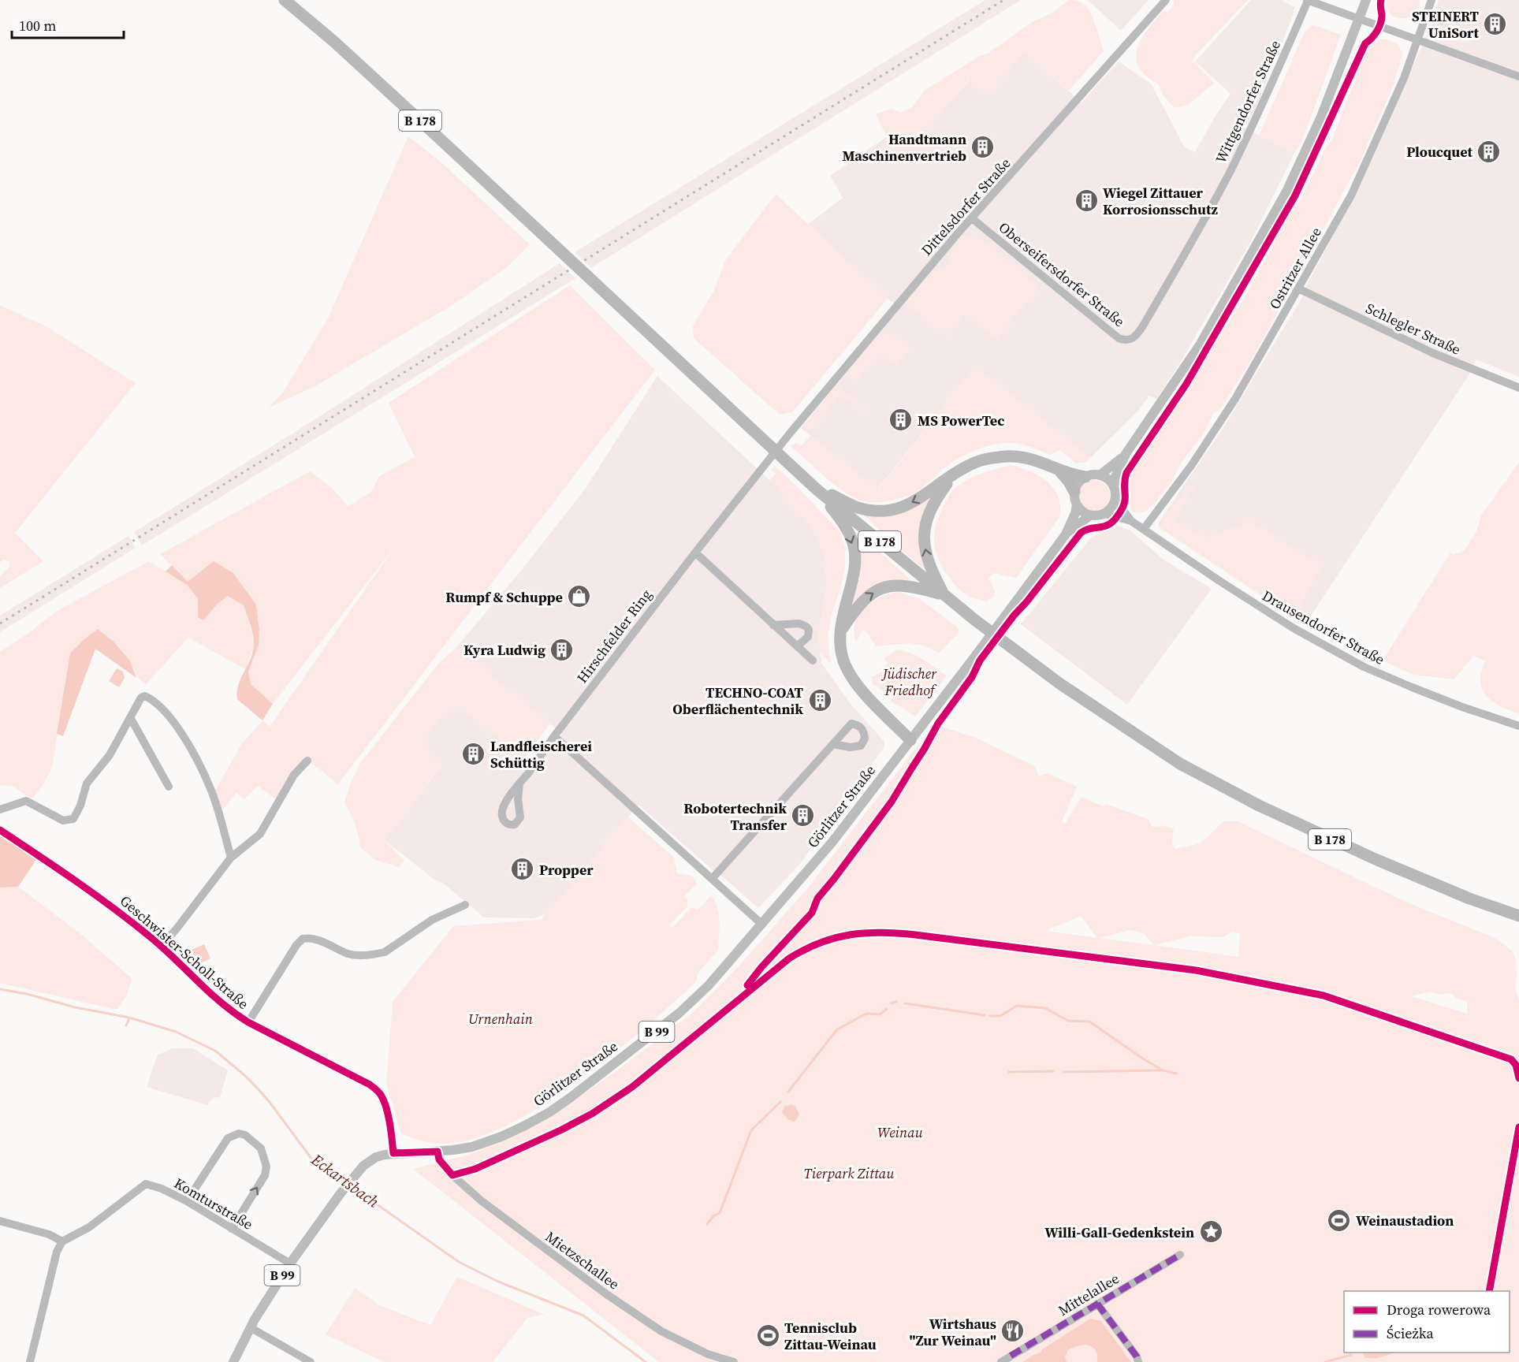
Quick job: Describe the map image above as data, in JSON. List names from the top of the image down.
{
  "streets": {
    "highway": ["B 178"],
    "main road": ["Görlitzer Straße", "B 99"],
    "street": [
      "Wittgendorfer Straße",
      "Dittelsdorfer Straße",
      "Ostritzer Allee",
      "Oberseifersdorfer Straße",
      "Schlegler Straße",
      "Drausendorfer Straße",
      "Hirschfelder Ring",
      "Geschwister-Scholl-Straße",
      "Komturstraße",
      "Mietzschallee",
      "Mittelallee"
    ]
  },
  "crossings": [
    ["Wittgendorfer Straße", "Oberseifersdorfer Straße"],
    ["Dittelsdorfer Straße", "Oberseifersdorfer Straße"],
    ["Dittelsdorfer Straße", "Hirschfelder Ring"],
    ["Ostritzer Allee", "Schlegler Straße"],
    ["Ostritzer Allee", "Drausendorfer Straße"],
    ["Drausendorfer Straße", "B 99"],
    ["Görlitzer Straße", "Geschwister-Scholl-Straße"],
    ["Görlitzer Straße", "B 99"],
    ["Görlitzer Straße", "Komturstraße"],
    ["Görlitzer Straße", "Mietzschallee"]
  ],
  "water": ["Eckartsbach"],
  "parks": [
    "Jüdischer Friedhof",
    "Urnenhain",
    "Weinau",
    "Tierpark Zittau"
  ],
  "places": {
    "building": [
      "STEINERT UniSort",
      "Handtmann Maschinenvertrieb",
      "Ploucquet",
      "Wiegel Zittauer Korrosionsschutz",
      "MS PowerTec",
      "Kyra Ludwig",
      "TECHNO-COAT Oberflächentechnik",
      "Landfleischerei Schüttig",
      "Robotertechnik Transfer",
      "Propper"
    ],
    "shop": ["Rumpf & Schuppe"],
    "sports": ["Weinaustadion", "Tennisclub Zittau-Weinau"],
    "place": ["Willi-Gall-Gedenkstein"],
    "restaurant": ["Wirtshaus \"Zur Weinau\""]
  },
  "legend": ["Droga rowerowa", "Ścieżka"],
  "scale_bar": "100 m"
}
